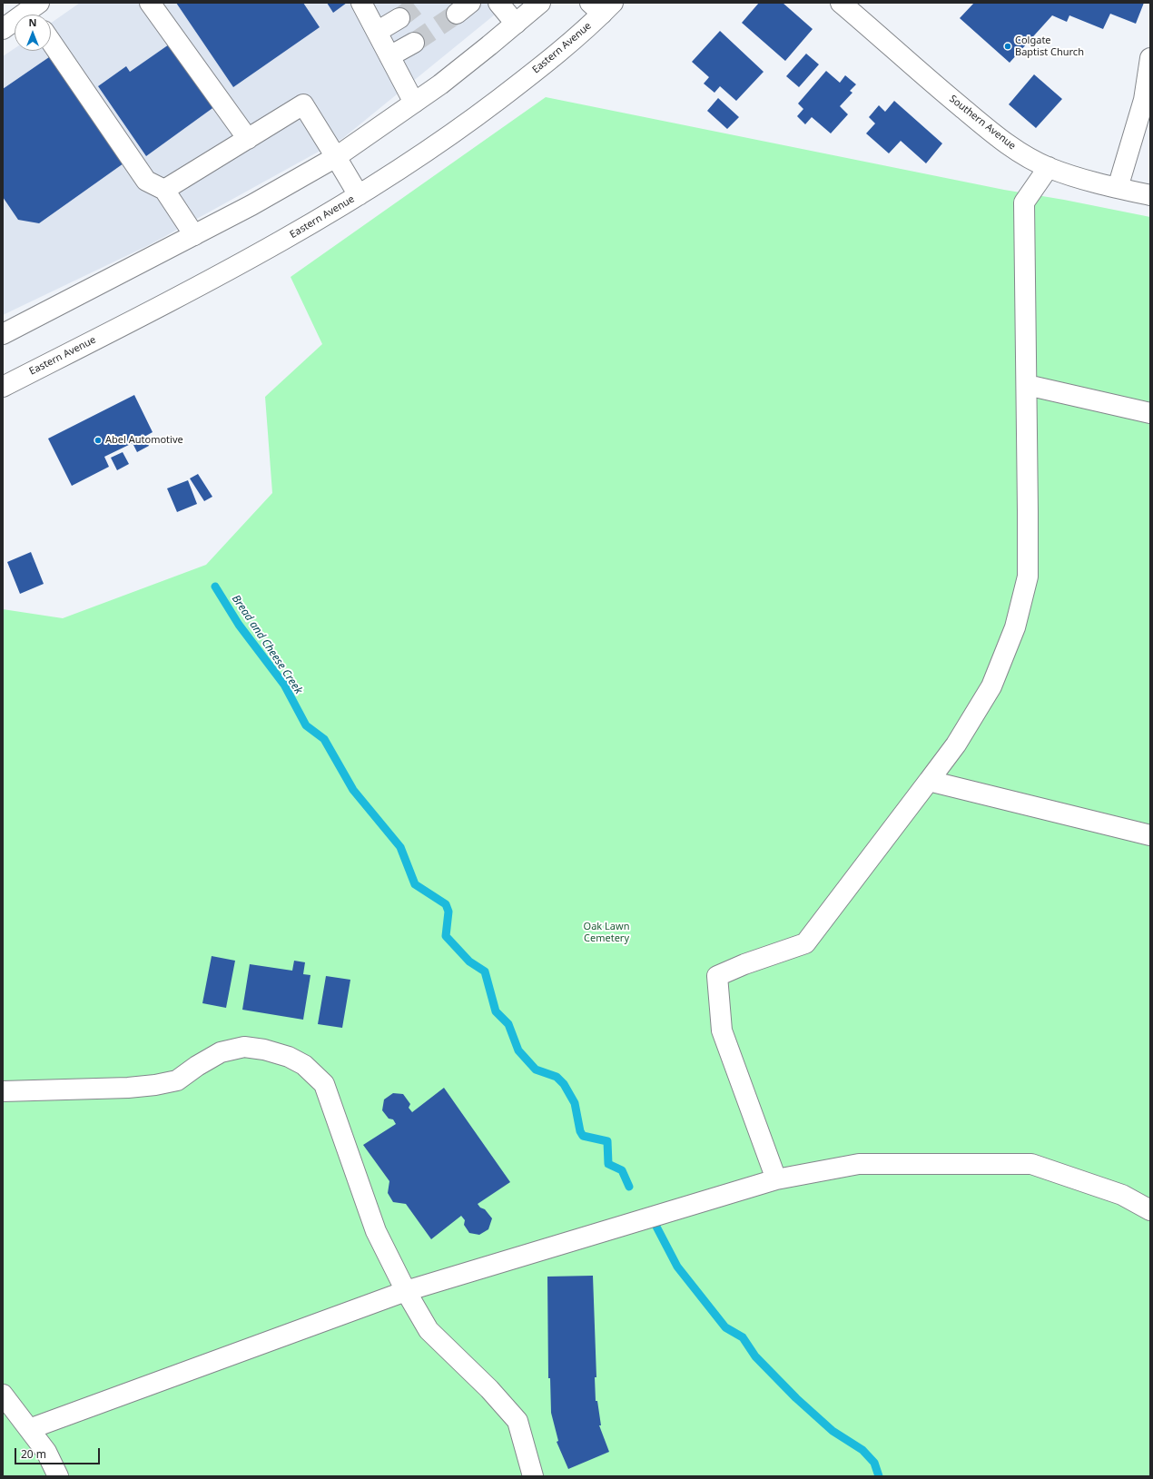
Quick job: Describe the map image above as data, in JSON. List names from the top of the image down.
{
  "streets": {
    "main road": ["Eastern Avenue", "Southern Avenue"]
  },
  "water": ["Bread and Cheese Creek"],
  "parks": ["Oak Lawn Cemetery"],
  "places": ["Colgate Baptist Church", "Abel Automotive"],
  "scale_bar": "20 m",
  "north": "top"
}
